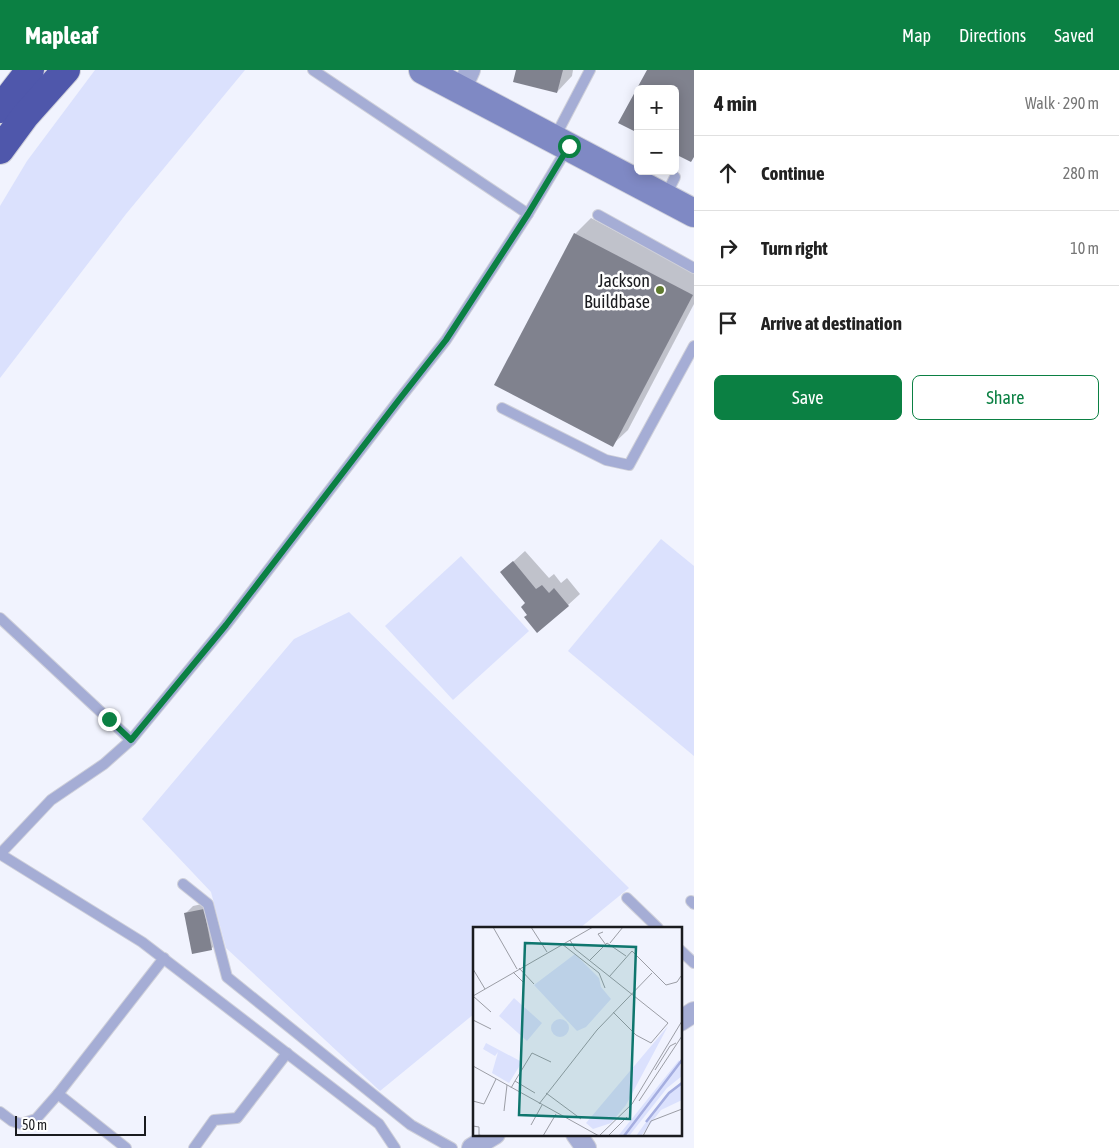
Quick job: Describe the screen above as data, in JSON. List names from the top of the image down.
{
  "places": ["Jackson Buildbase"],
  "scale_bar": "50 m",
  "page": {
    "header": "Mapleaf",
    "nav": ["Map", "Directions", "Saved"],
    "heading": ["4 min", "Walk · 290 m"],
    "map_buttons": ["+", "−"],
    "list": [
      ["Continue", "280 m"],
      ["Turn right", "10 m"],
      "Arrive at destination"
    ],
    "buttons": ["Save", "Share"],
    "scale": "50 m"
  }
}
